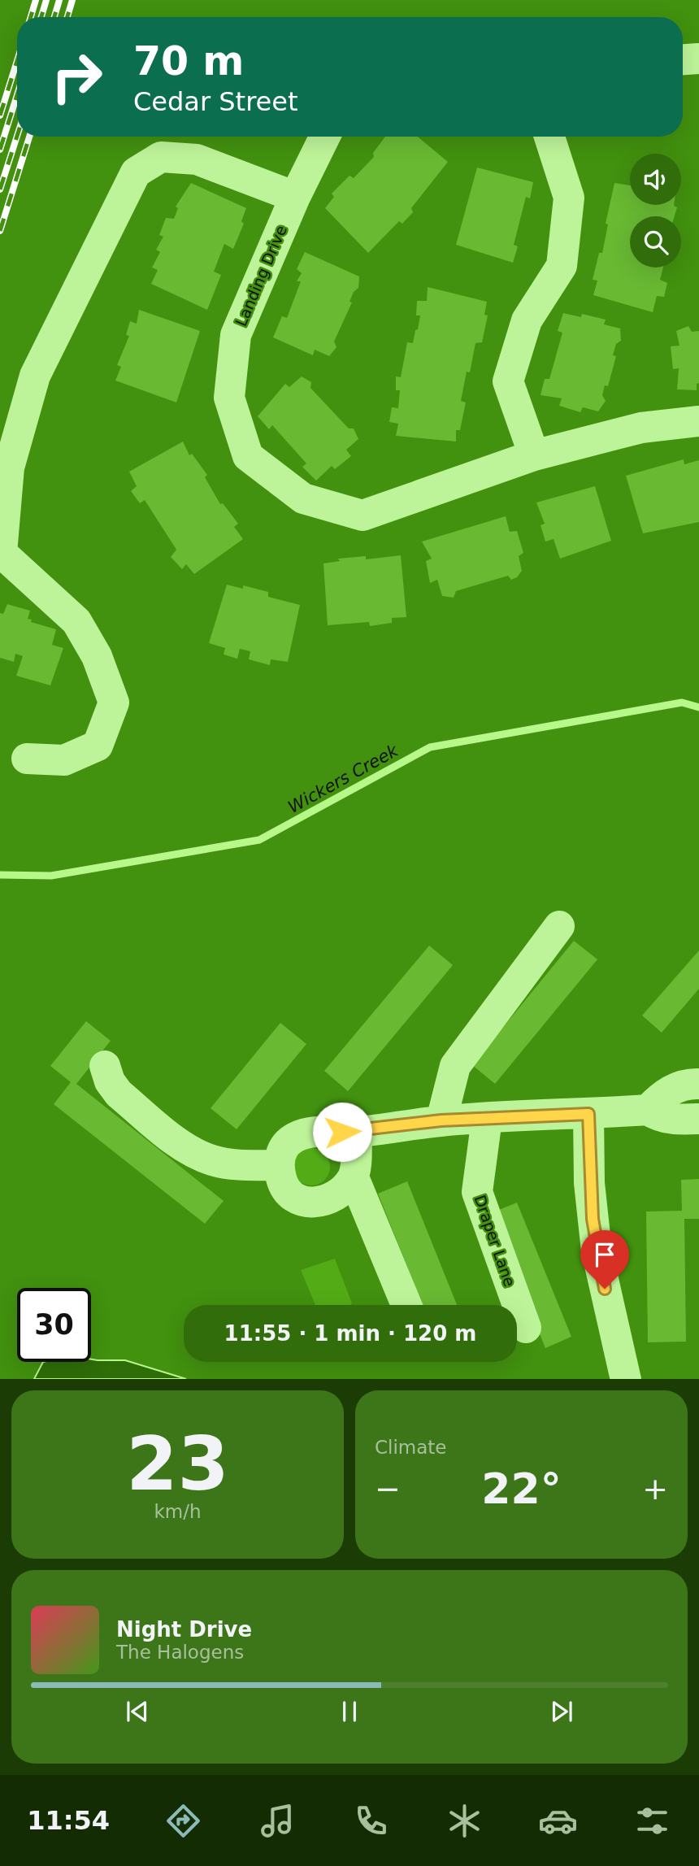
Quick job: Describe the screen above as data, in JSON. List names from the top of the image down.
{
  "streets": {
    "street": ["Landing Drive", "Draper Lane"]
  },
  "water": ["Wickers Creek"],
  "page": {
    "turn": ["70 m", "Cedar Street"],
    "limit": "30",
    "trip": "11:55 · 1 min · 120 m",
    "tile": [
      ["23", "km/h"],
      "Climate"
    ],
    "heat": ["−", "22°", "+"],
    "song": ["Night Drive", "The Halogens"],
    "tabs": "11:54"
  }
}
